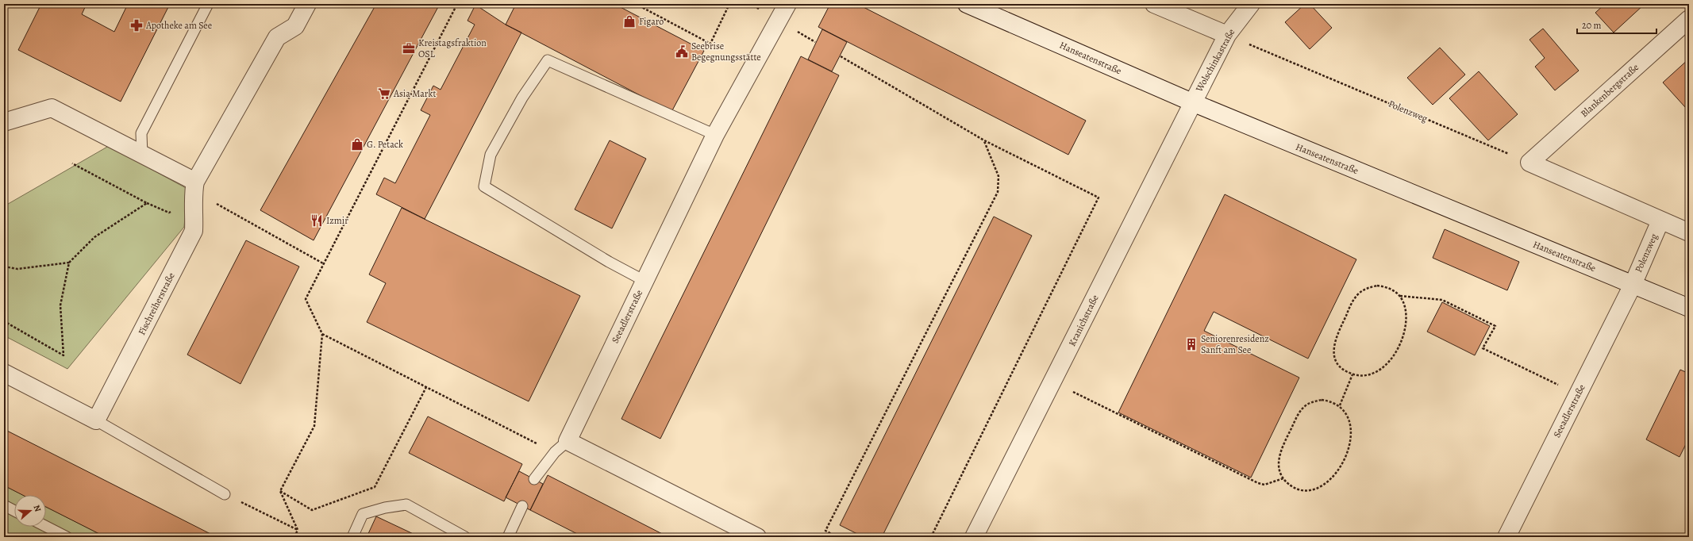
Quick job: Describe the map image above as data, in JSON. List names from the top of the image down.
{
  "streets": {
    "street": [
      "Hanseatenstraße",
      "Wolschinkastraße",
      "Blankenbergstraße",
      "Polenzweg",
      "Fischreiherstraße",
      "Seeadlerstraße",
      "Kranichstraße"
    ]
  },
  "crossings": [
    ["Hanseatenstraße", "Wolschinkastraße"],
    ["Hanseatenstraße", "Polenzweg"],
    ["Hanseatenstraße", "Seeadlerstraße"],
    ["Hanseatenstraße", "Kranichstraße"],
    ["Wolschinkastraße", "Polenzweg"],
    ["Wolschinkastraße", "Kranichstraße"],
    ["Blankenbergstraße", "Polenzweg"],
    ["Polenzweg", "Seeadlerstraße"]
  ],
  "places": {
    "shop": ["Figaro", "G. Petack"],
    "pharmacy": ["Apotheke am See"],
    "office": ["Kreistagsfraktion OSL"],
    "public building": ["Seebrise Begegnungsstätte"],
    "supermarket": ["Asia Markt"],
    "restaurant": ["Izmir"],
    "building": ["Seniorenresidenz Sanft am See"]
  },
  "scale_bar": "20 m",
  "north": "right"
}
